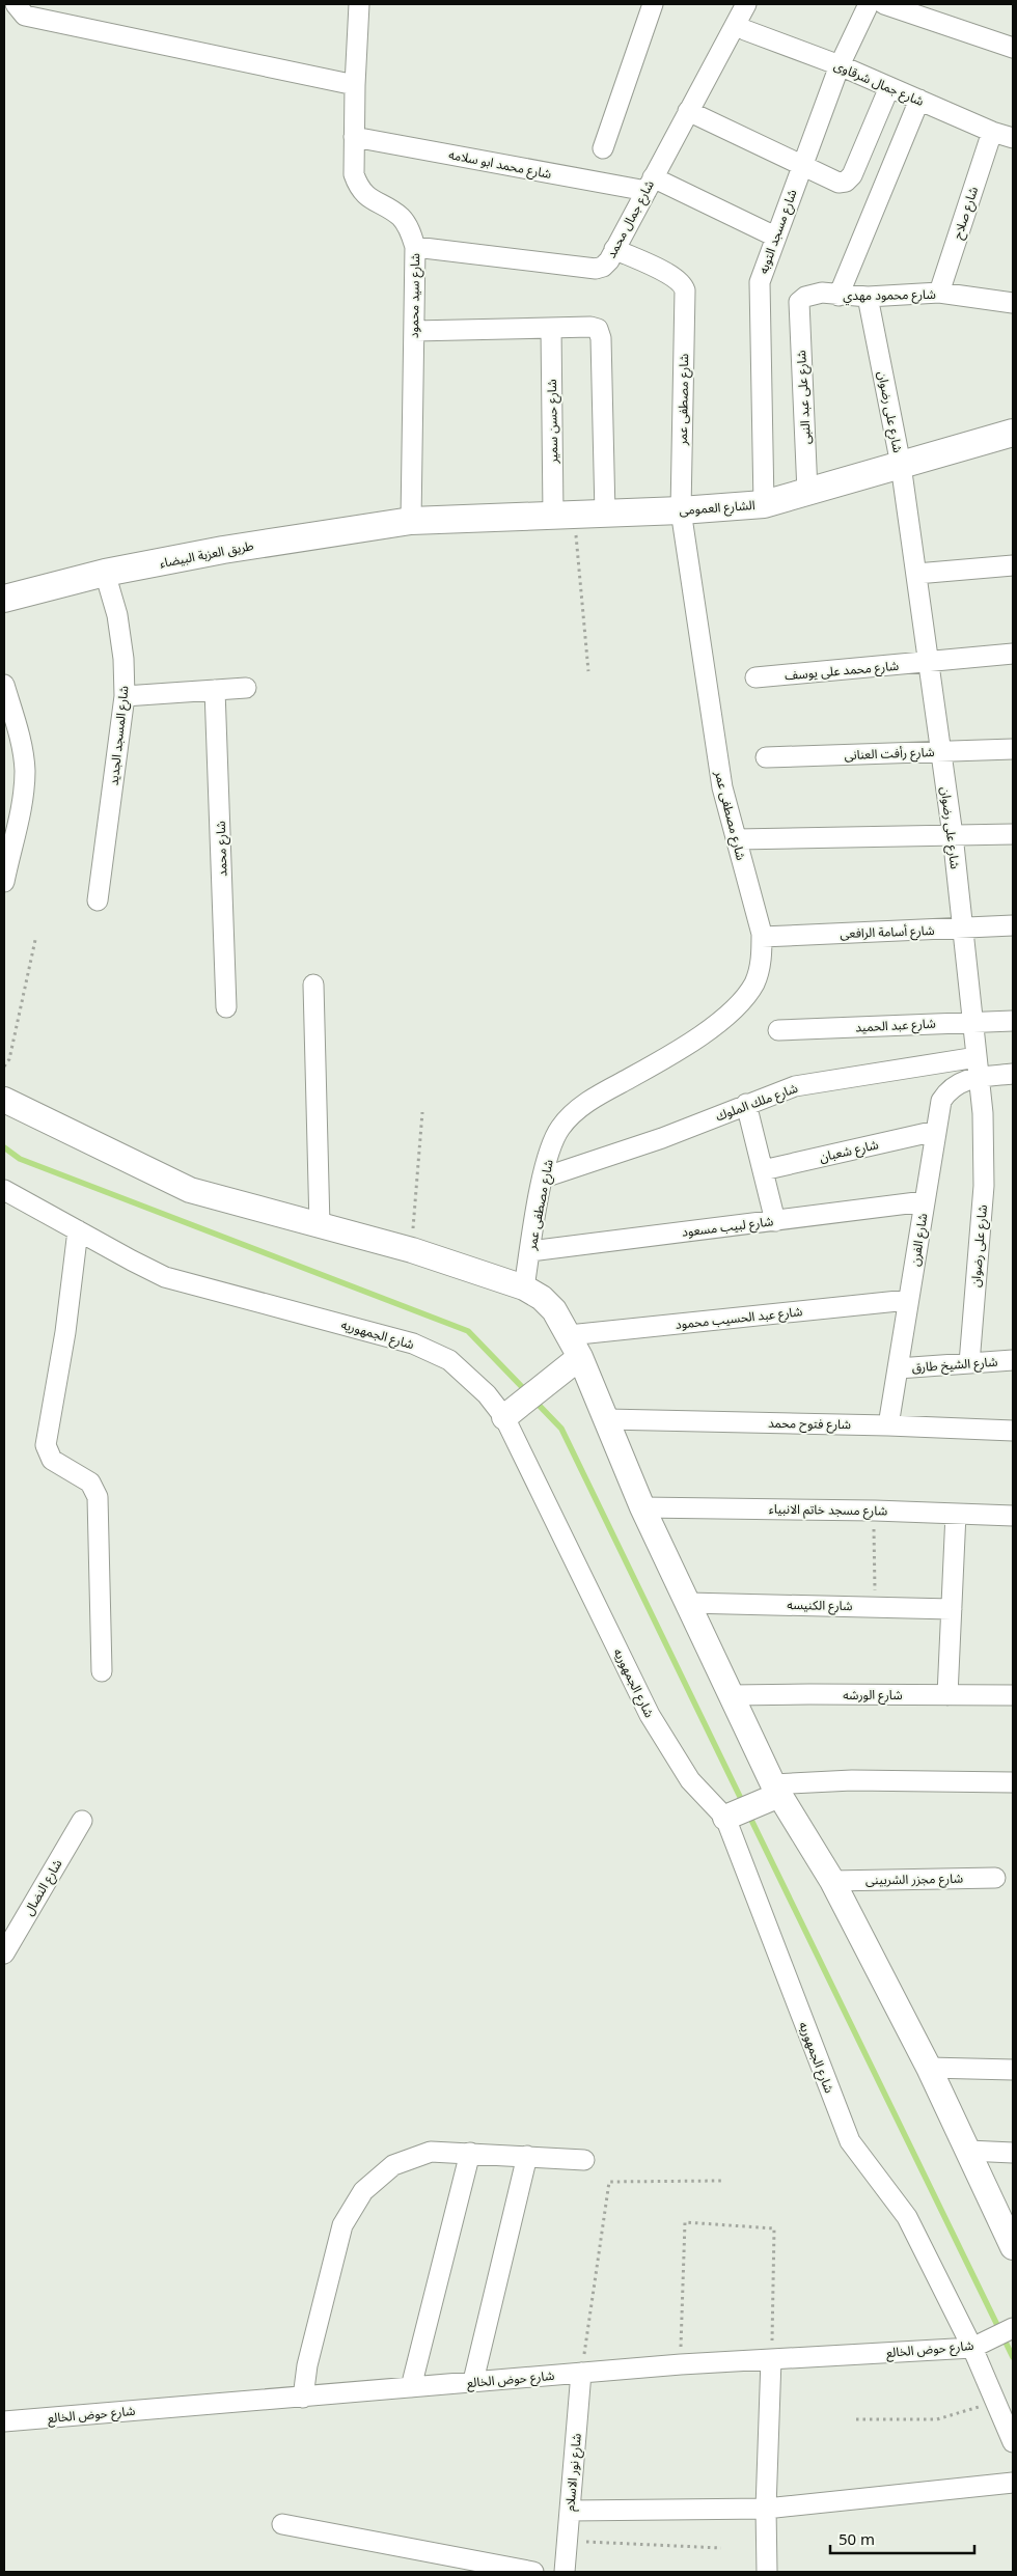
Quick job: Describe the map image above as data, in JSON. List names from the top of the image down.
{
  "streets": {
    "main road": ["الشارع العمومى", "طريق العزبة البيضاء"],
    "street": [
      "شارع جمال شرقاوى",
      "شارع محمد ابو سلامه",
      "شارع صلاح",
      "شارع جمال محمد",
      "شارع مسجد التوبه",
      "شارع محمود مهدي",
      "شارع سيد محمود",
      "شارع على عبد النبى",
      "شارع مصطفى عمر",
      "شارع على رضوان",
      "شارع حسن سمير",
      "شارع محمد على يوسف",
      "شارع المسجد الجديد",
      "شارع رأفت العنانى",
      "شارع محمد",
      "شارع أسامة الرافعى",
      "شارع عبد الحميد",
      "شارع ملك الملوك",
      "شارع شعبان",
      "شارع لبيب مسعود",
      "شارع الفرن",
      "شارع عبد الحسيب محمود",
      "شارع الجمهوريه",
      "شارع الشيخ طارق",
      "شارع فتوح محمد",
      "شارع مسجد خاتم الانبياء",
      "شارع الكنيسه",
      "شارع الورشه",
      "شارع مجزر الشربينى",
      "شارع النضال",
      "شارع حوض الخالع",
      "شارع نور الاسلام"
    ]
  },
  "crossings": [
    ["شارع جمال شرقاوى", "شارع صلاح"],
    ["شارع جمال شرقاوى", "شارع مسجد التوبه"],
    ["شارع محمد ابو سلامه", "شارع جمال محمد"],
    ["شارع محمد ابو سلامه", "شارع مسجد التوبه"],
    ["شارع محمد ابو سلامه", "شارع سيد محمود"],
    ["شارع صلاح", "شارع محمود مهدي"],
    ["شارع جمال محمد", "شارع سيد محمود"],
    ["شارع جمال محمد", "شارع مصطفى عمر"],
    ["شارع مسجد التوبه", "الشارع العمومى"],
    ["شارع محمود مهدي", "شارع على عبد النبى"],
    ["شارع محمود مهدي", "شارع على رضوان"],
    ["شارع سيد محمود", "الشارع العمومى"],
    ["شارع سيد محمود", "طريق العزبة البيضاء"],
    ["شارع على عبد النبى", "الشارع العمومى"],
    ["شارع مصطفى عمر", "الشارع العمومى"],
    ["شارع مصطفى عمر", "شارع أسامة الرافعى"],
    ["شارع مصطفى عمر", "شارع ملك الملوك"],
    ["شارع مصطفى عمر", "شارع لبيب مسعود"],
    ["شارع على رضوان", "الشارع العمومى"],
    ["شارع على رضوان", "شارع محمد على يوسف"],
    ["شارع على رضوان", "شارع رأفت العنانى"],
    ["شارع على رضوان", "شارع أسامة الرافعى"],
    ["شارع على رضوان", "شارع عبد الحميد"],
    ["شارع على رضوان", "شارع ملك الملوك"],
    ["شارع على رضوان", "شارع الفرن"],
    ["شارع على رضوان", "شارع الشيخ طارق"],
    ["شارع حسن سمير", "الشارع العمومى"],
    ["الشارع العمومى", "طريق العزبة البيضاء"],
    ["طريق العزبة البيضاء", "شارع المسجد الجديد"],
    ["شارع شعبان", "شارع الفرن"],
    ["شارع لبيب مسعود", "شارع الفرن"],
    ["شارع الفرن", "شارع عبد الحسيب محمود"],
    ["شارع الفرن", "شارع الشيخ طارق"],
    ["شارع الفرن", "شارع فتوح محمد"],
    ["شارع الجمهوريه", "شارع حوض الخالع"],
    ["شارع حوض الخالع", "شارع نور الاسلام"]
  ],
  "scale_bar": "50 m"
}
